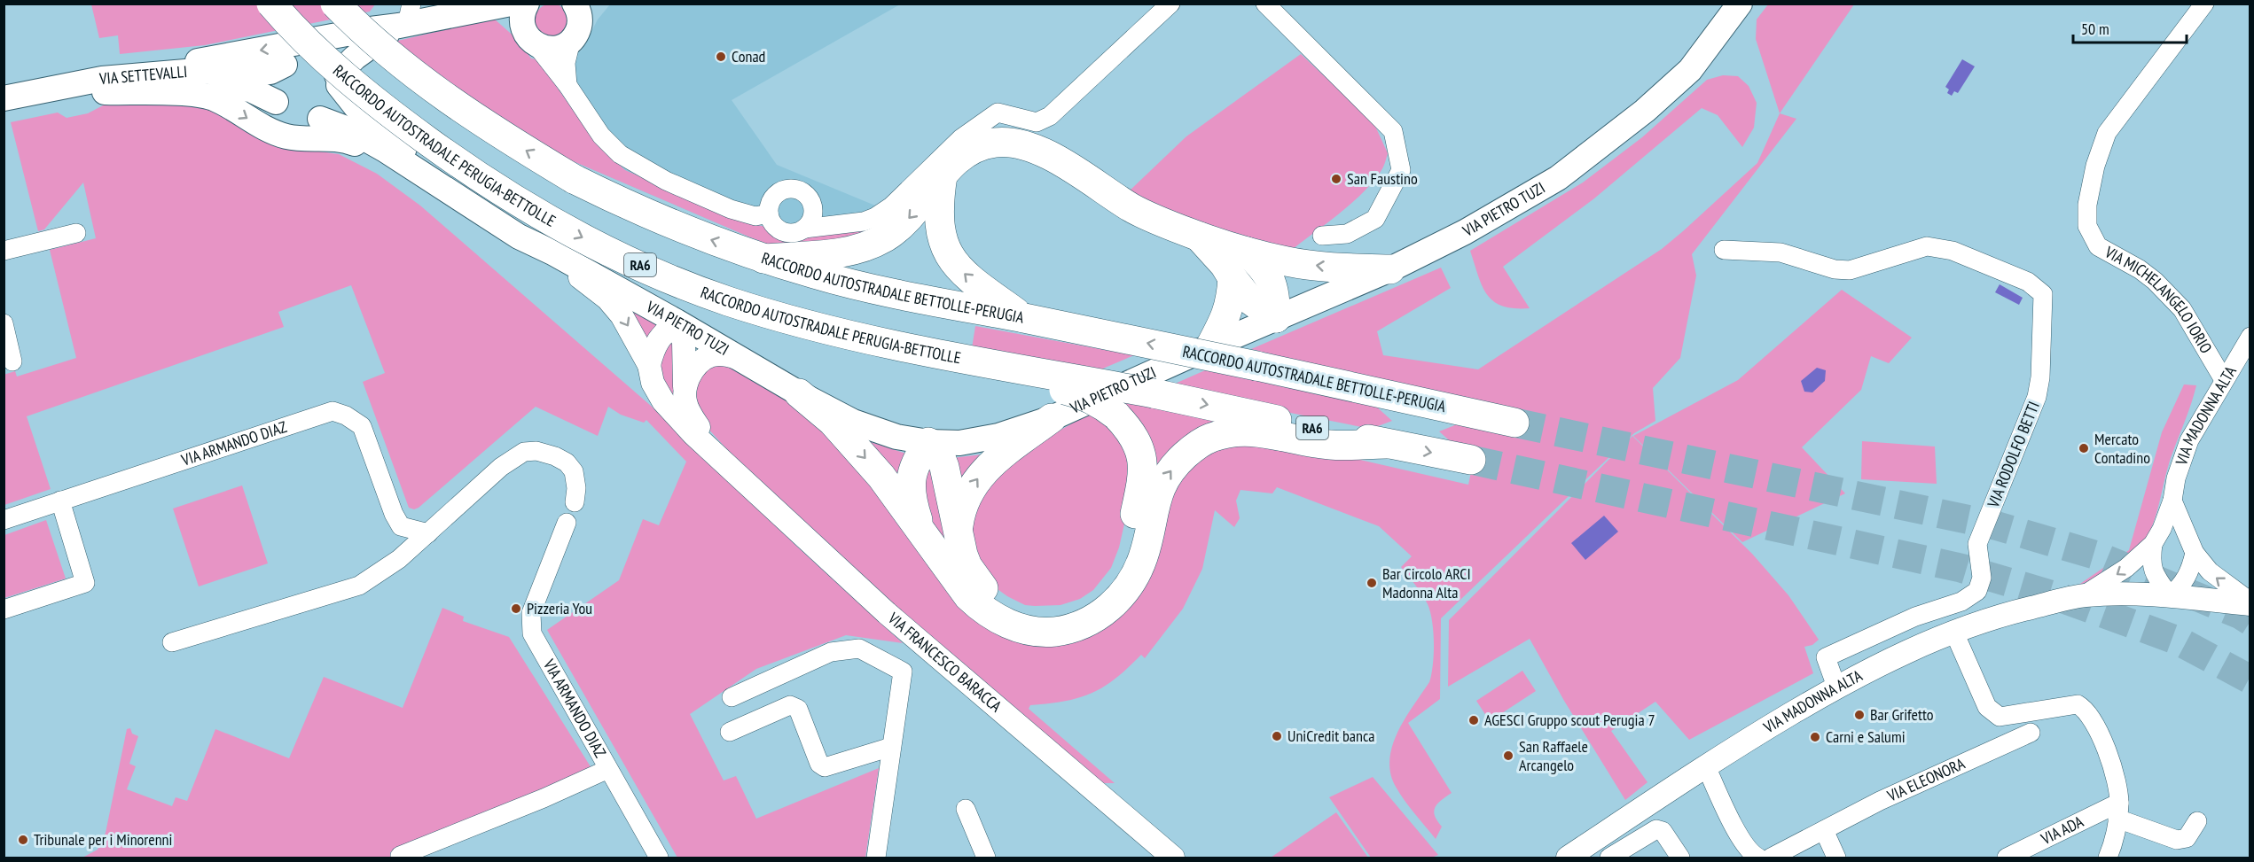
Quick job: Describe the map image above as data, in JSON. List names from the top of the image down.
{
  "streets": {
    "highway": ["RACCORDO AUTOSTRADALE PERUGIA-BETTOLLE", "RA6", "RACCORDO AUTOSTRADALE BETTOLLE-PERUGIA"],
    "main road": ["VIA SETTEVALLI", "VIA PIETRO TUZI"],
    "street": [
      "VIA MICHELANGELO IORIO",
      "VIA MADONNA ALTA",
      "VIA ARMANDO DIAZ",
      "VIA RODOLFO BETTI",
      "VIA FRANCESCO BARACCA",
      "VIA ELEONORA",
      "VIA ADA"
    ]
  },
  "crossings": [
    ["VIA SETTEVALLI", "VIA PIETRO TUZI"],
    ["VIA MICHELANGELO IORIO", "VIA MADONNA ALTA"],
    ["VIA MADONNA ALTA", "VIA RODOLFO BETTI"]
  ],
  "one_way": ["RACCORDO AUTOSTRADALE PERUGIA-BETTOLLE", "RACCORDO AUTOSTRADALE BETTOLLE-PERUGIA"],
  "places": [
    "Conad",
    "San Faustino",
    "Mercato Contadino",
    "Bar Circolo ARCI Madonna Alta",
    "Pizzeria You",
    "Bar Grifetto",
    "AGESCI Gruppo scout Perugia 7",
    "UniCredit banca",
    "Carni e Salumi",
    "San Raffaele Arcangelo",
    "Tribunale per i Minorenni"
  ],
  "scale_bar": "50 m"
}
